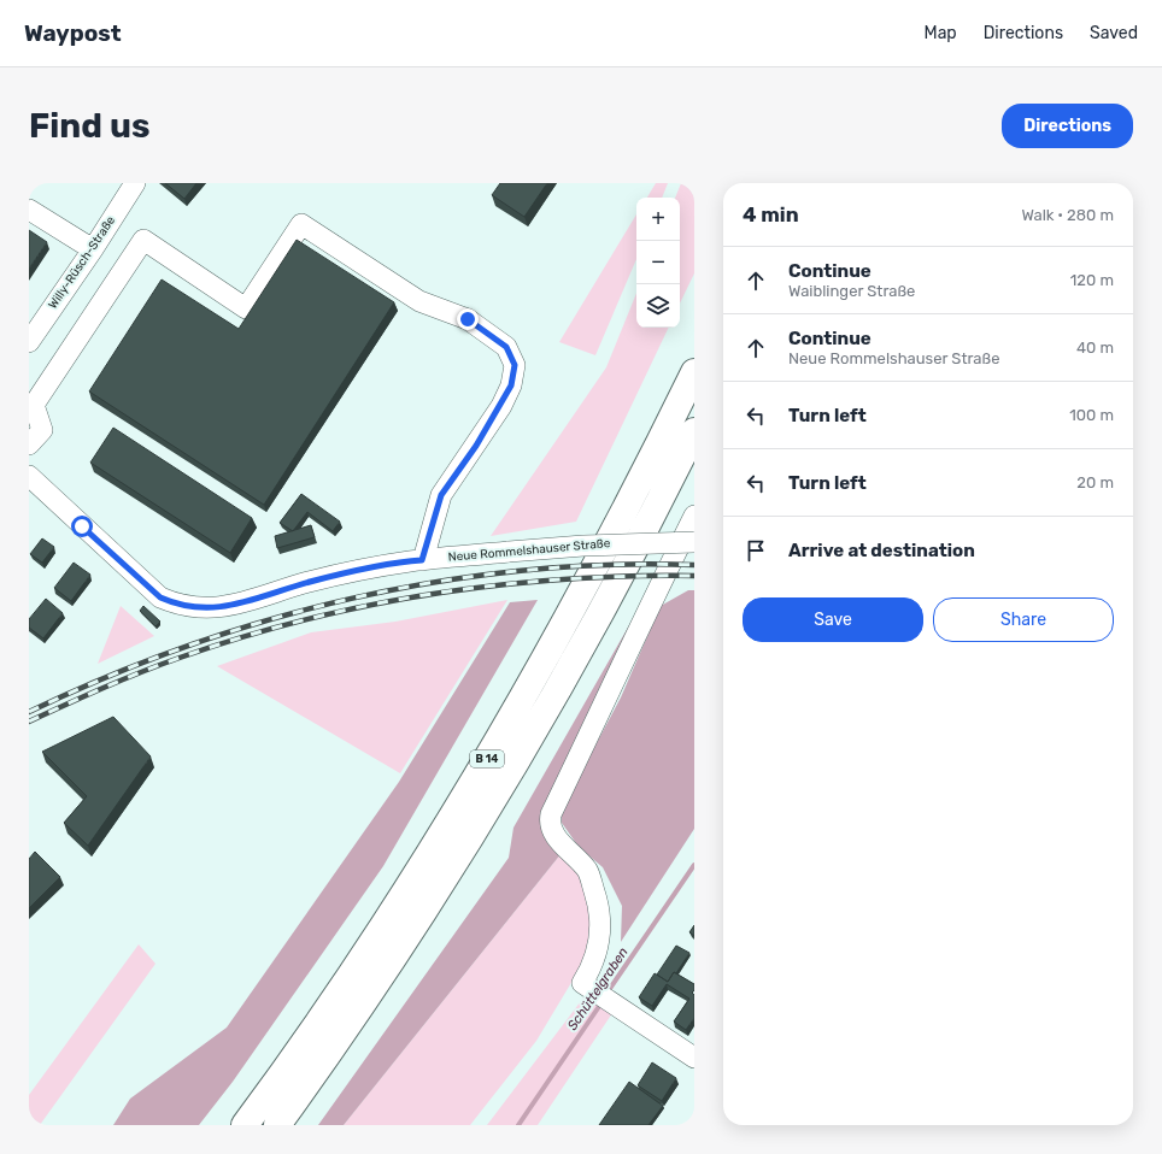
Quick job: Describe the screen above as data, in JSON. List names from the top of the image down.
{
  "streets": {
    "highway": ["B 14"],
    "street": ["Willy-Rüsch-Straße", "Neue Rommelshauser Straße"]
  },
  "water": ["Schüttelgraben"],
  "page": {
    "header": "Waypost",
    "nav": ["Map", "Directions", "Saved"],
    "buttons": [
      "Directions",
      ["Save", "Share"]
    ],
    "title": "Find us",
    "heading": ["4 min", "Walk · 280 m"],
    "map_buttons": ["+", "−"],
    "list": [
      ["Continue", "Waiblinger Straße", "120 m"],
      ["Continue", "Neue Rommelshauser Straße", "40 m"],
      ["Turn left", "100 m"],
      ["Turn left", "20 m"],
      "Arrive at destination"
    ]
  }
}
